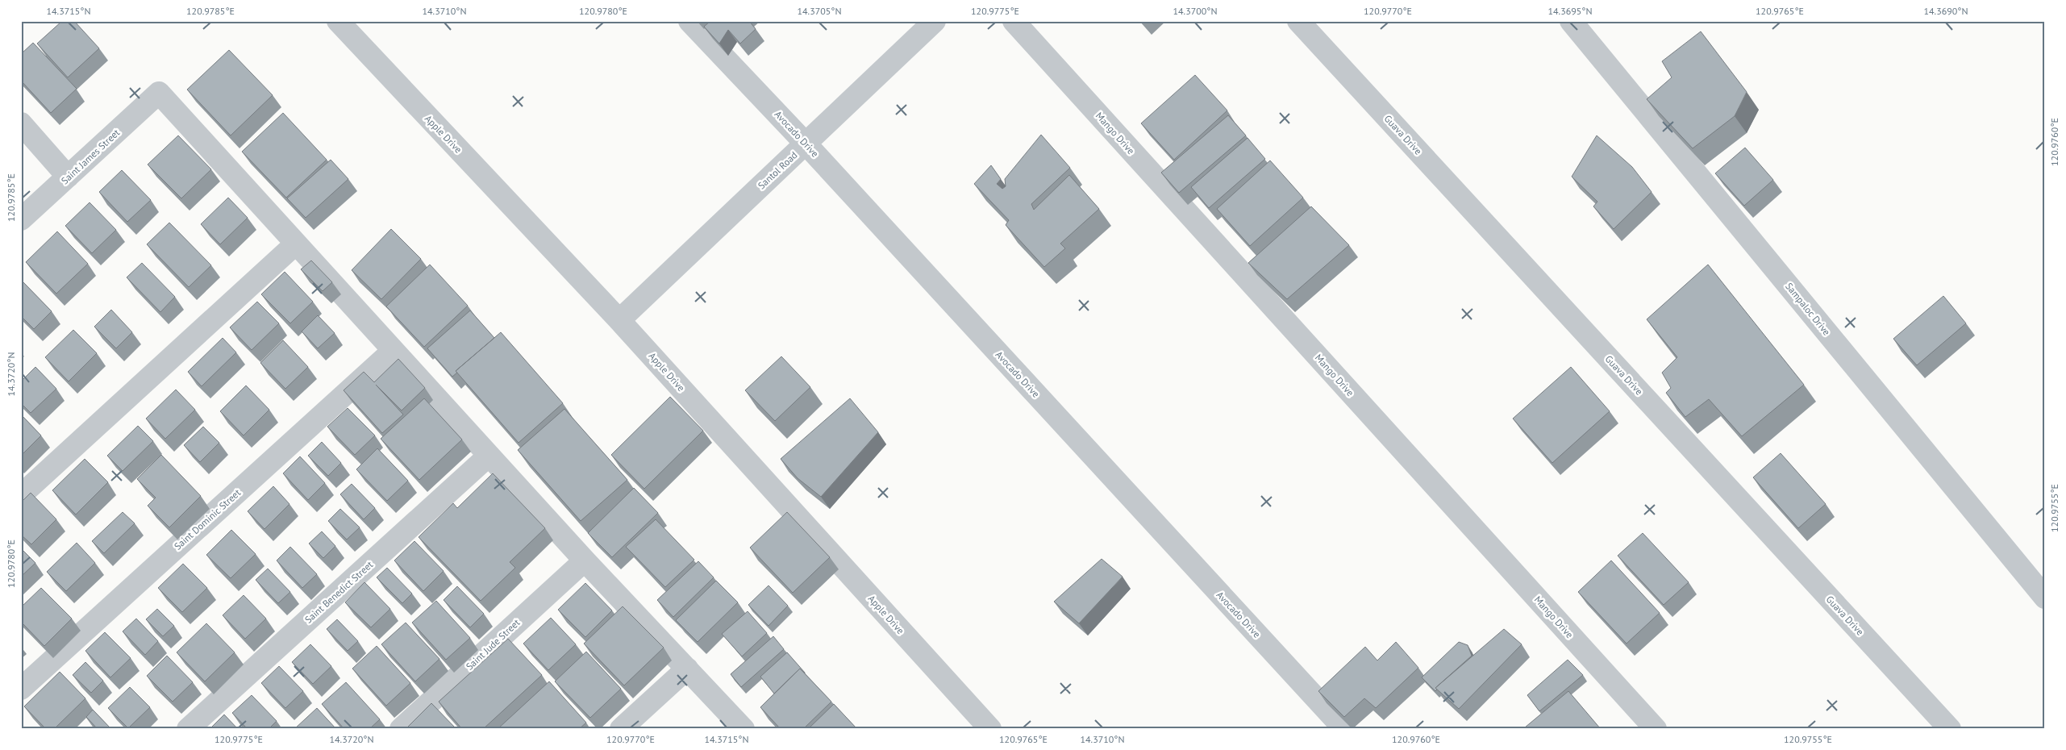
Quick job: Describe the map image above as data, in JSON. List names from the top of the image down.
{
  "streets": {
    "street": [
      "Mango Drive",
      "Apple Drive",
      "Avocado Drive",
      "Guava Drive",
      "Saint James Street",
      "Santol Road",
      "Sampaloc Drive",
      "Saint Dominic Street",
      "Saint Benedict Street",
      "Saint Jude Street"
    ]
  },
  "crossings": [
    ["Apple Drive", "Santol Road"],
    ["Avocado Drive", "Santol Road"]
  ],
  "coordinates": [
    "14.3715°N",
    "120.9785°E",
    "14.3710°N",
    "120.9780°E",
    "14.3705°N",
    "120.9775°E",
    "14.3700°N",
    "120.9770°E",
    "14.3695°N",
    "120.9765°E",
    "14.3690°N",
    "120.9760°E",
    "14.3720°N",
    "120.9755°E"
  ]
}
